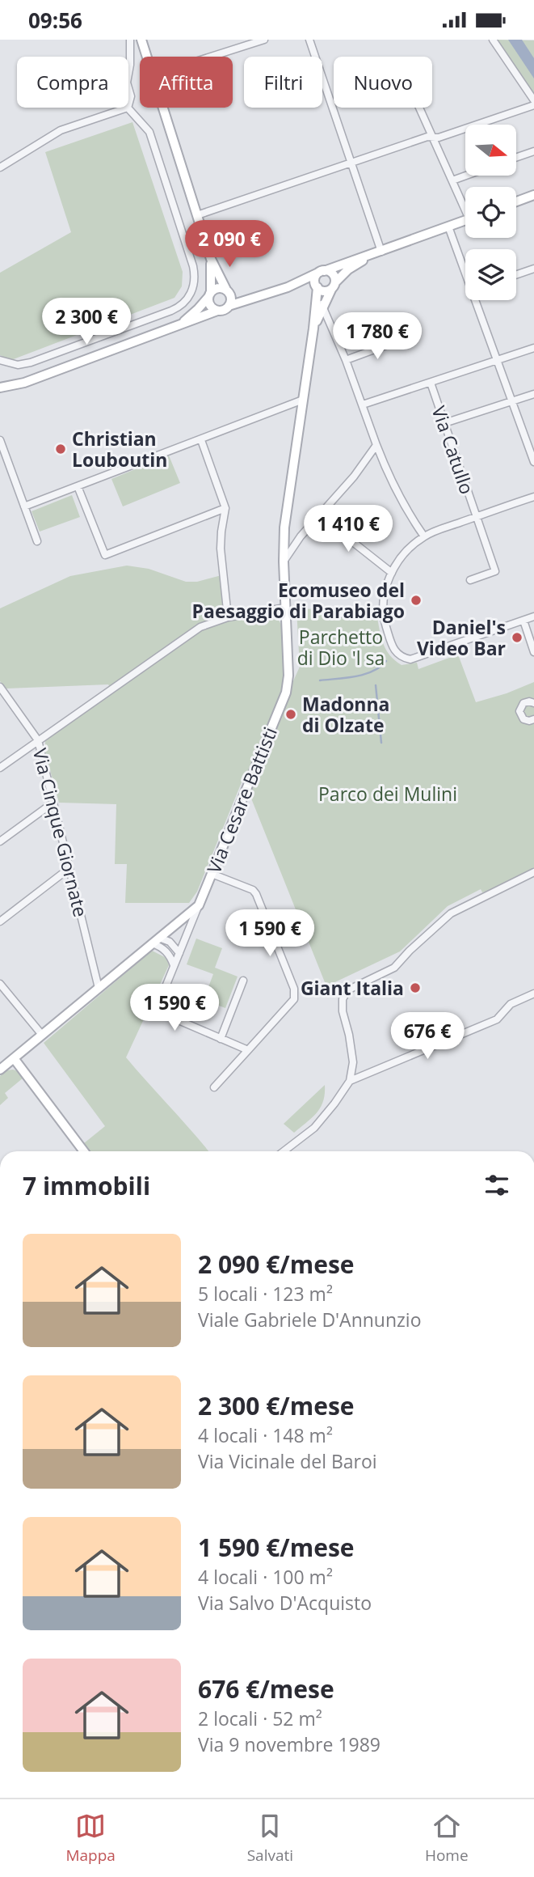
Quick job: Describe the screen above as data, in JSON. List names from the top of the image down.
{
  "streets": {
    "street": ["Via Catullo", "Via Cesare Battisti", "Via Cinque Giornate"]
  },
  "crossings": [
    ["Via Cesare Battisti", "Via Cinque Giornate"]
  ],
  "parks": ["Parchetto di Dio 'l sa", "Parco dei Mulini"],
  "places": [
    "Christian Louboutin",
    "Ecomuseo del Paesaggio di Parabiago",
    "Daniel's Video Bar",
    "Madonna di Olzate",
    "Giant Italia"
  ],
  "north": "right",
  "page": {
    "status": "09:56",
    "chip": [
      "Compra",
      "Affitta",
      "Filtri",
      "Nuovo"
    ],
    "price": [
      "2 090 €",
      "2 300 €",
      "1 780 €",
      "1 410 €",
      "1 590 €",
      "1 590 €",
      "676 €"
    ],
    "heading": "7 immobili",
    "list": [
      {
        "name": "2 090 €/mese",
        "note": "5 locali · 123 m² · Viale Gabriele D'Annunzio"
      },
      {
        "name": "2 300 €/mese",
        "note": "4 locali · 148 m² · Via Vicinale del Baroi"
      },
      {
        "name": "1 590 €/mese",
        "note": "4 locali · 100 m² · Via Salvo D'Acquisto"
      },
      {
        "name": "676 €/mese",
        "note": "2 locali · 52 m² · Via 9 novembre 1989"
      }
    ],
    "tabs": ["Mappa", "Salvati", "Home"]
  }
}
